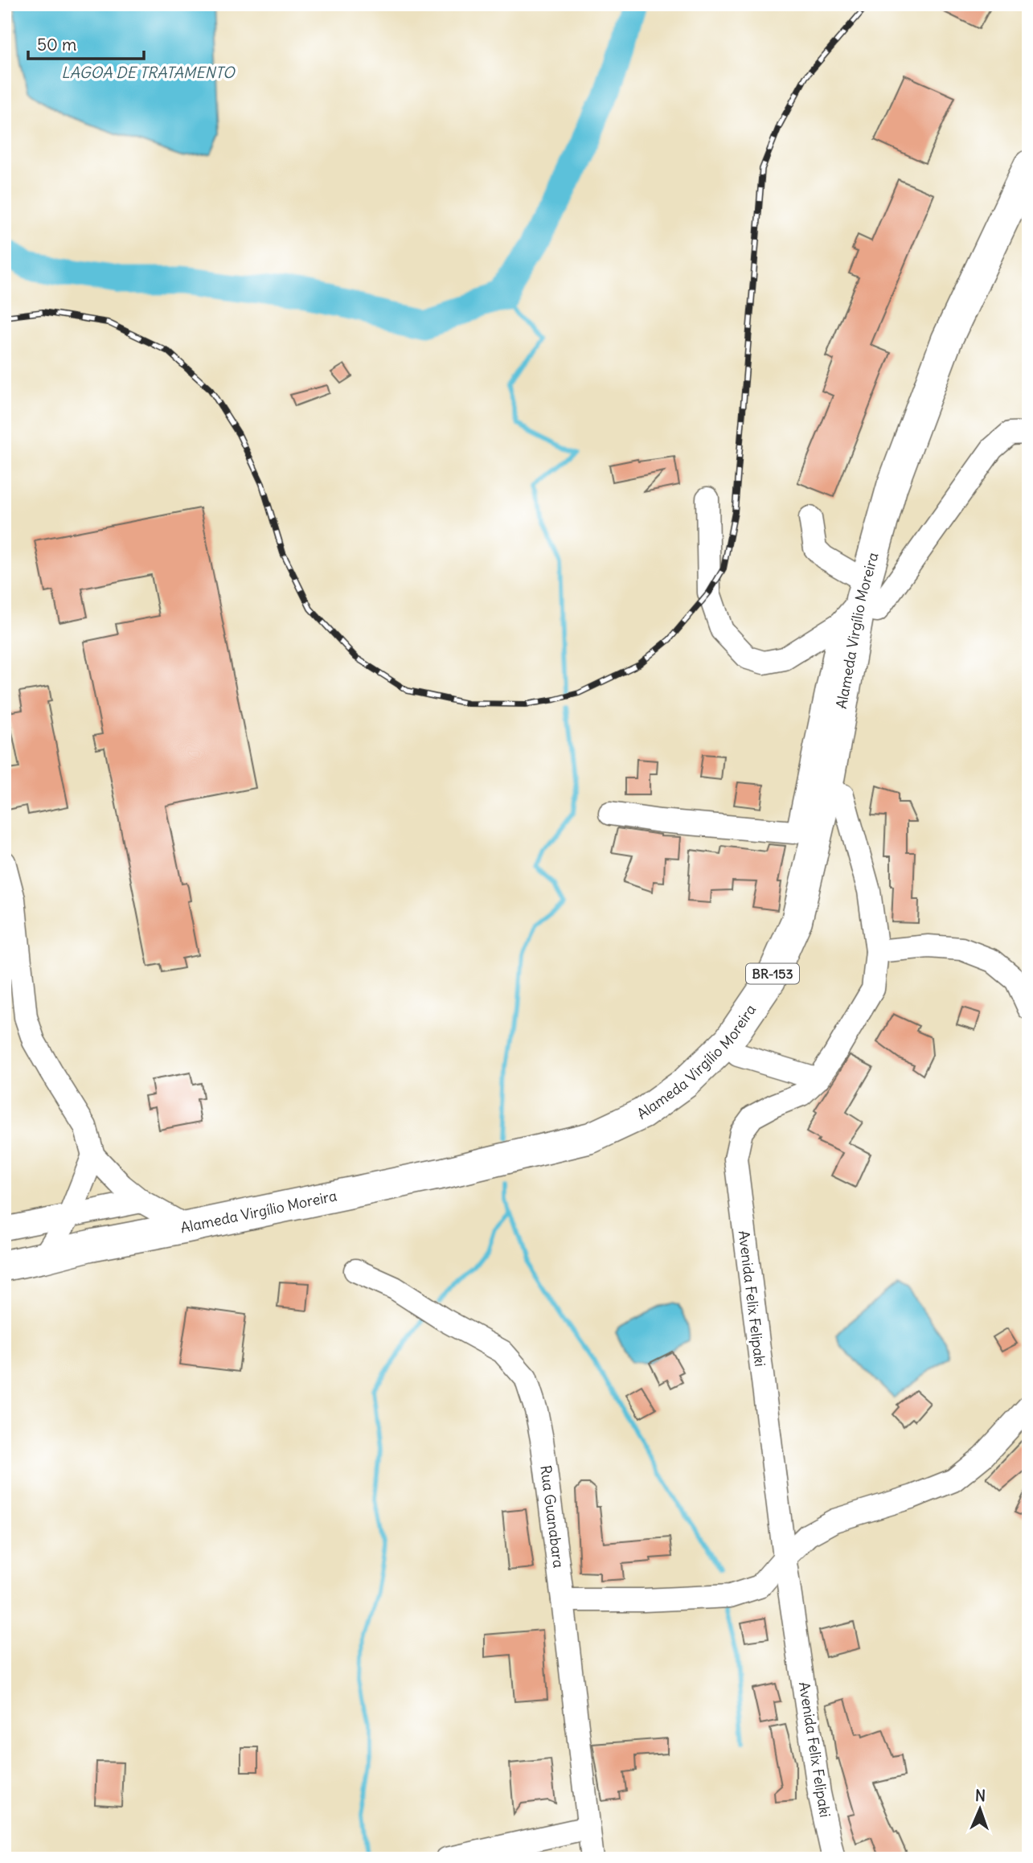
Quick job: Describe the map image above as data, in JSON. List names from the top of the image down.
{
  "streets": {
    "highway": ["Alameda Virgílio Moreira", "BR-153"],
    "street": ["Avenida Felix Felipaki", "Rua Guanabara"]
  },
  "crossings": [
    ["Alameda Virgílio Moreira", "Avenida Felix Felipaki"]
  ],
  "water": ["LAGOA DE TRATAMENTO"],
  "scale_bar": "50 m",
  "north": "top"
}
